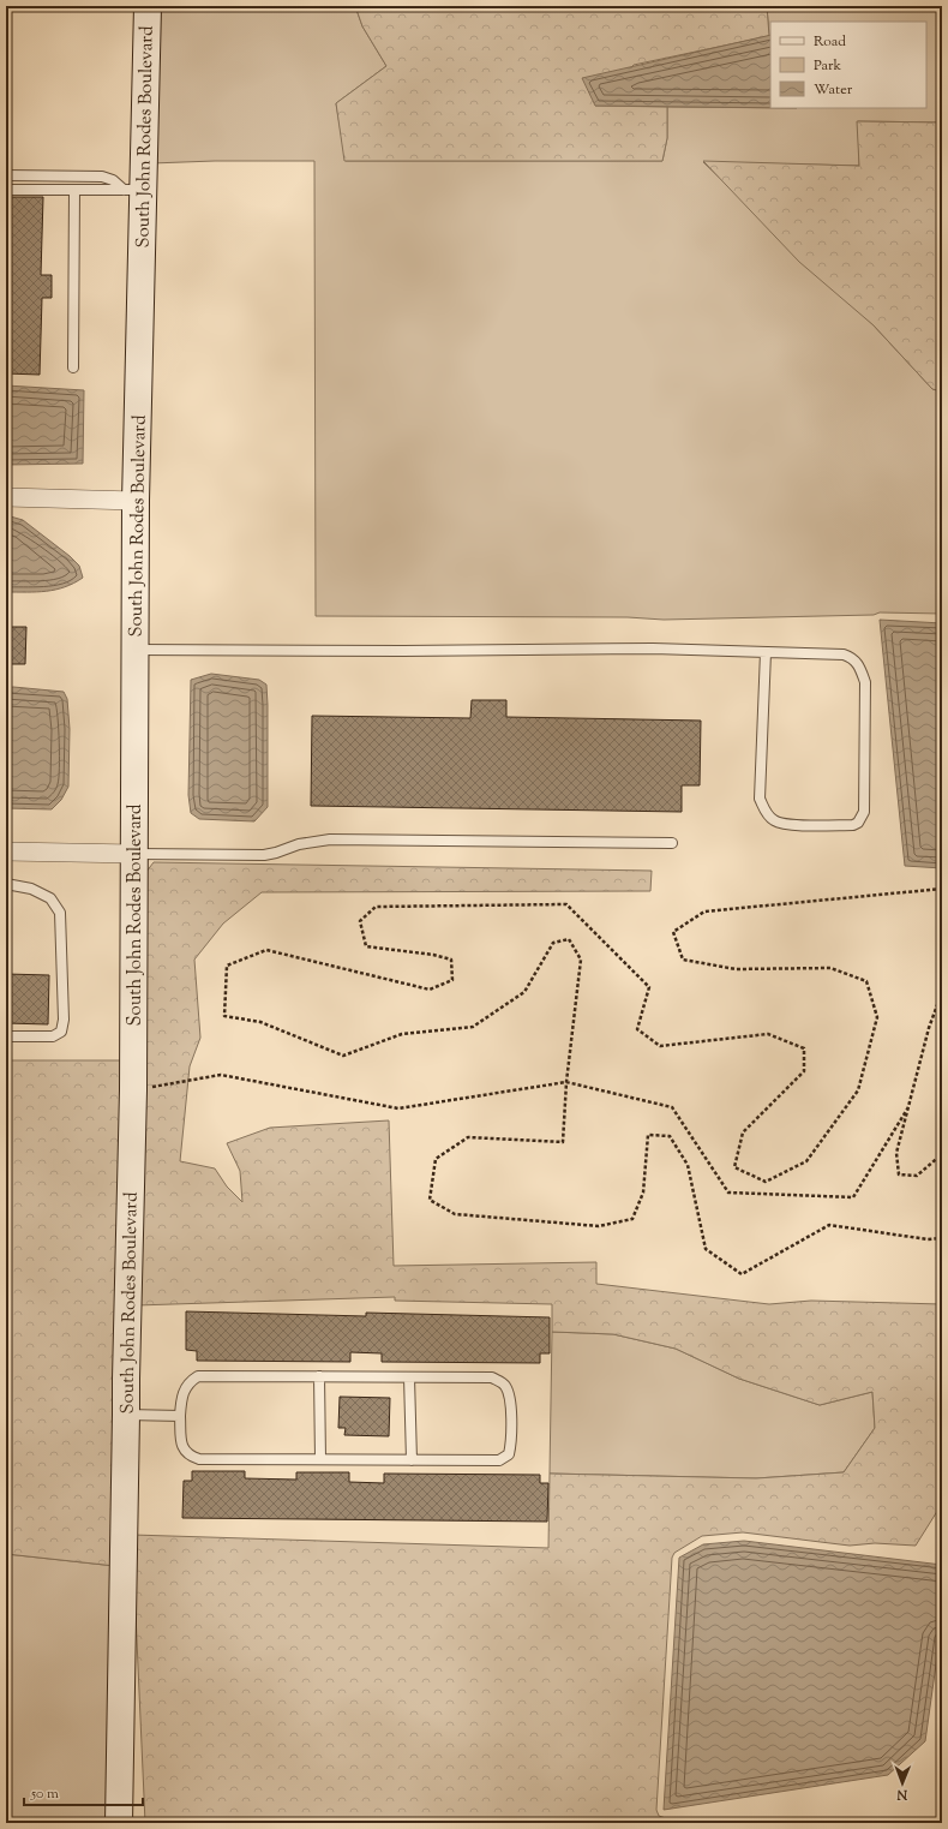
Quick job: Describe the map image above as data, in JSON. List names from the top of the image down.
{
  "streets": {
    "main road": ["South John Rodes Boulevard"]
  },
  "legend": ["Road", "Park", "Water"],
  "scale_bar": "50 m",
  "north": "bottom"
}
